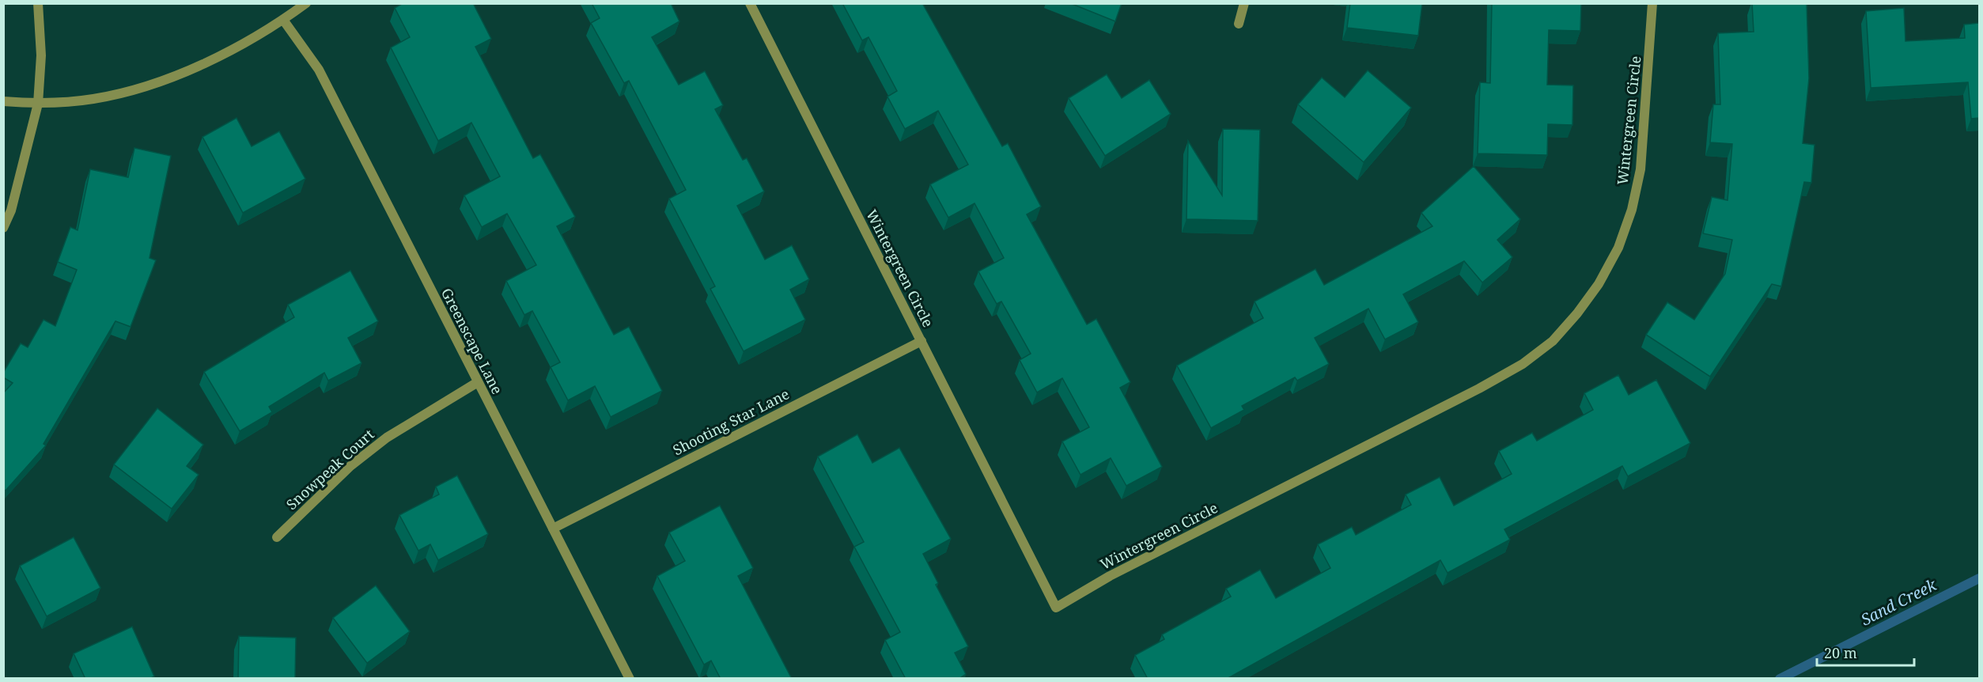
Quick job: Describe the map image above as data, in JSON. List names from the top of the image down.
{
  "streets": {
    "street": [
      "Wintergreen Circle",
      "Greenscape Lane",
      "Shooting Star Lane",
      "Snowpeak Court"
    ]
  },
  "crossings": [
    ["Wintergreen Circle", "Shooting Star Lane"],
    ["Greenscape Lane", "Shooting Star Lane"],
    ["Greenscape Lane", "Snowpeak Court"]
  ],
  "water": ["Sand Creek"],
  "scale_bar": "20 m"
}
